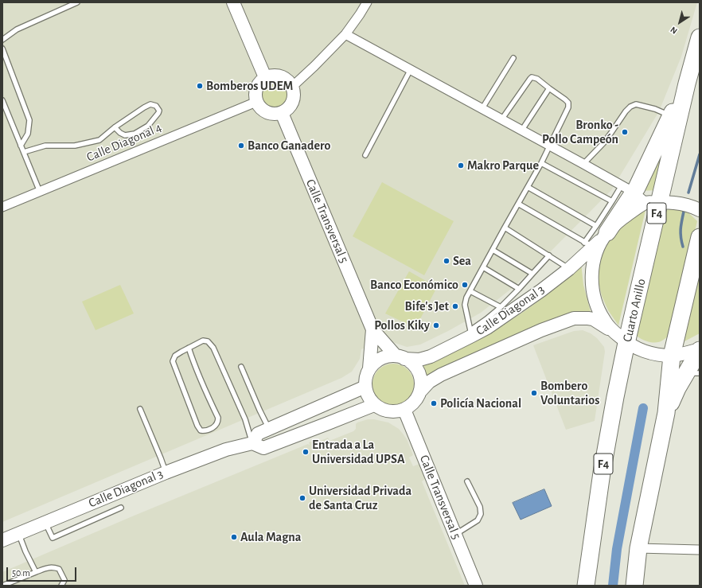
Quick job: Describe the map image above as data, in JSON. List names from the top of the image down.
{
  "streets": {
    "highway": ["F4", "Cuarto Anillo"],
    "main road": ["Calle Transversal 5", "Calle Diagonal 3"],
    "street": ["Calle Diagonal 4"]
  },
  "crossings": [
    ["Calle Diagonal 4", "Calle Transversal 5"],
    ["Calle Transversal 5", "Calle Diagonal 3"]
  ],
  "places": [
    "Bomberos UDEM",
    "Bronko - Pollo Campeón",
    "Banco Ganadero",
    "Makro Parque",
    "Sea",
    "Banco Económico",
    "Bife's Jet",
    "Pollos Kiky",
    "Bombero Voluntarios",
    "Policía Nacional",
    "Entrada a La Universidad UPSA",
    "Universidad Privada de Santa Cruz",
    "Aula Magna"
  ],
  "scale_bar": "50 m",
  "north": "bottom left"
}
